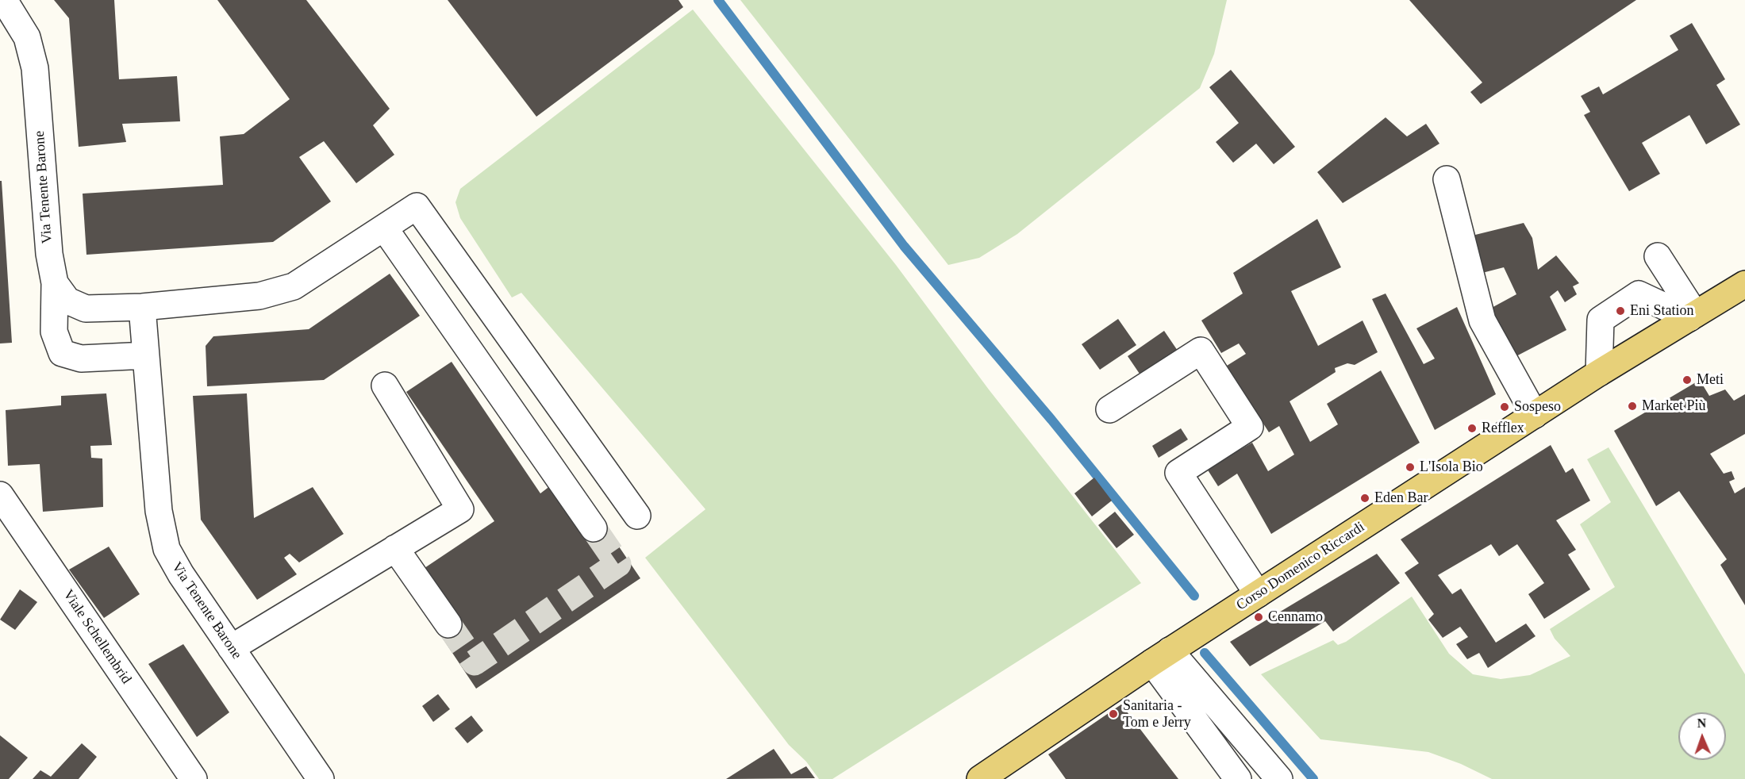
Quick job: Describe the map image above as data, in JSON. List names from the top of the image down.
{
  "streets": {
    "main road": ["Corso Domenico Riccardi"],
    "street": ["Via Tenente Barone", "Viale Schellembrid"]
  },
  "places": [
    "Eni Station",
    "Meti",
    "Market Più",
    "Sospeso",
    "Refflex",
    "L'Isola Bio",
    "Eden Bar",
    "Cennamo",
    "Sanitaria - Tom e Jerry"
  ],
  "north": "top"
}
